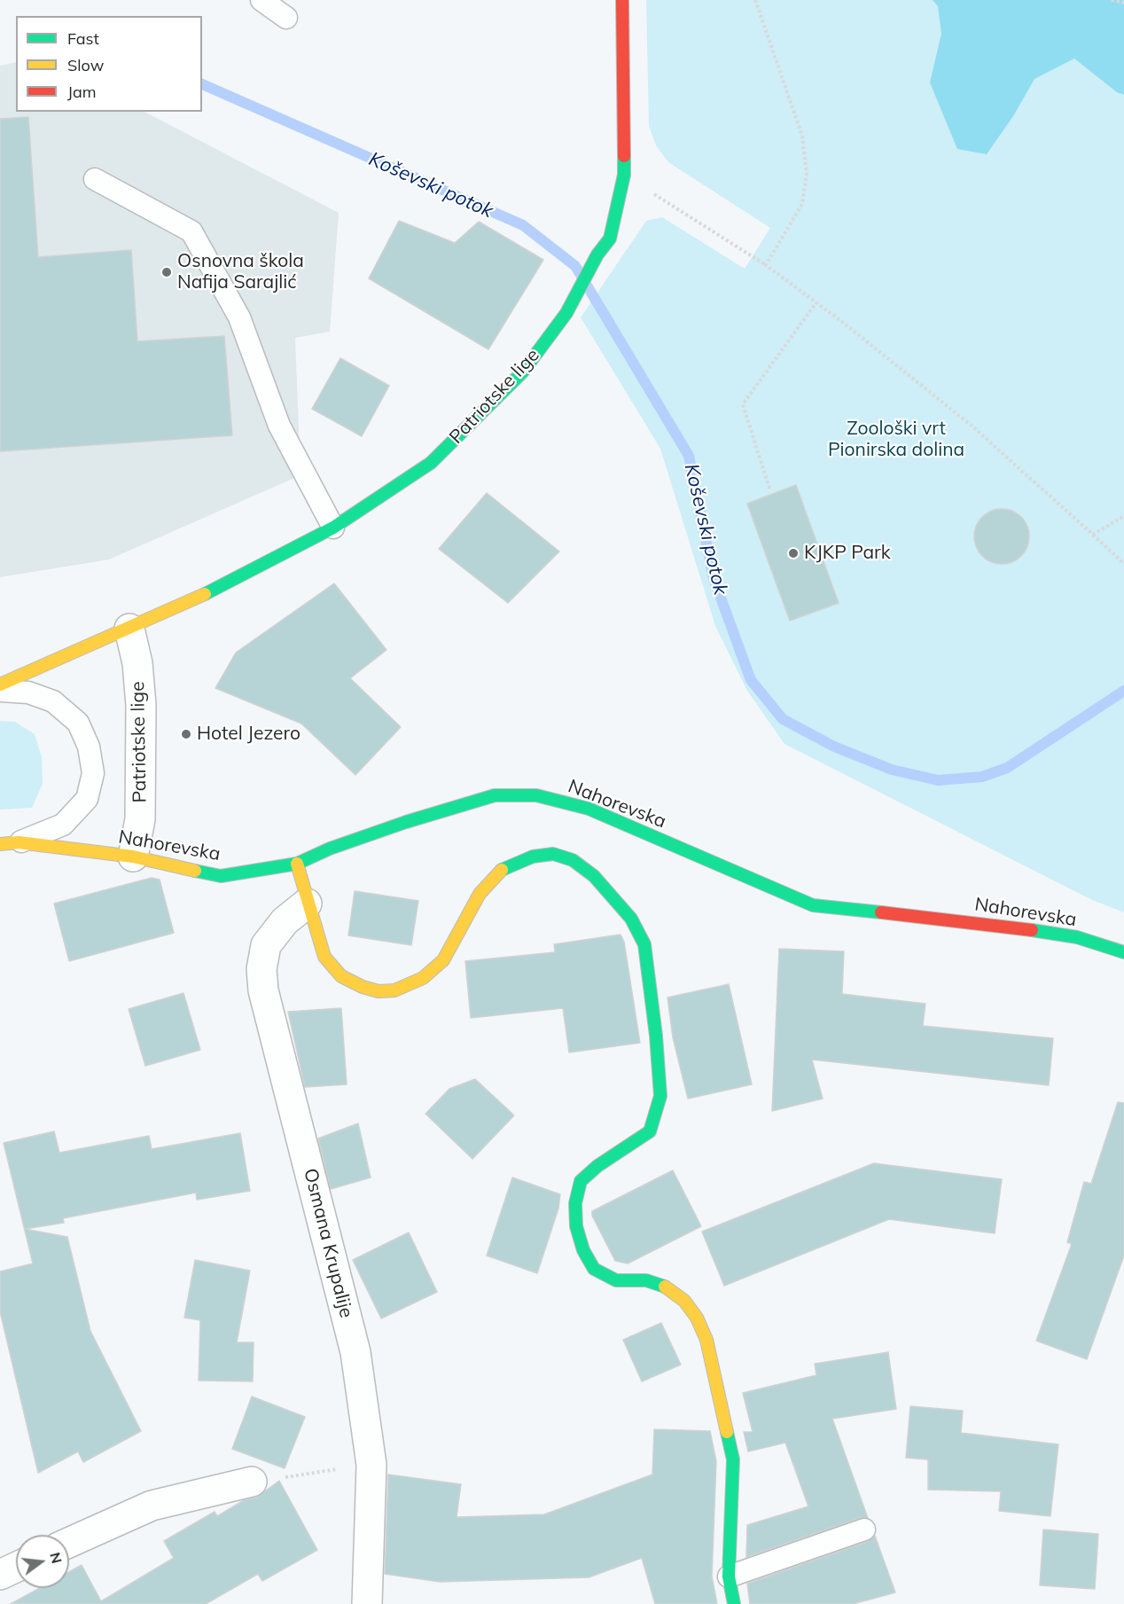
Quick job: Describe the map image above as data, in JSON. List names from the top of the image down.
{
  "streets": {
    "street": ["Patriotske lige", "Nahorevska", "Osmana Krupalije"]
  },
  "crossings": [
    ["Patriotske lige", "Nahorevska"]
  ],
  "water": ["Koševski potok"],
  "parks": ["Zoološki vrt Pionirska dolina"],
  "places": ["Osnovna škola Nafija Sarajlić", "KJKP Park", "Hotel Jezero"],
  "legend": ["Fast", "Slow", "Jam"],
  "north": "right"
}
